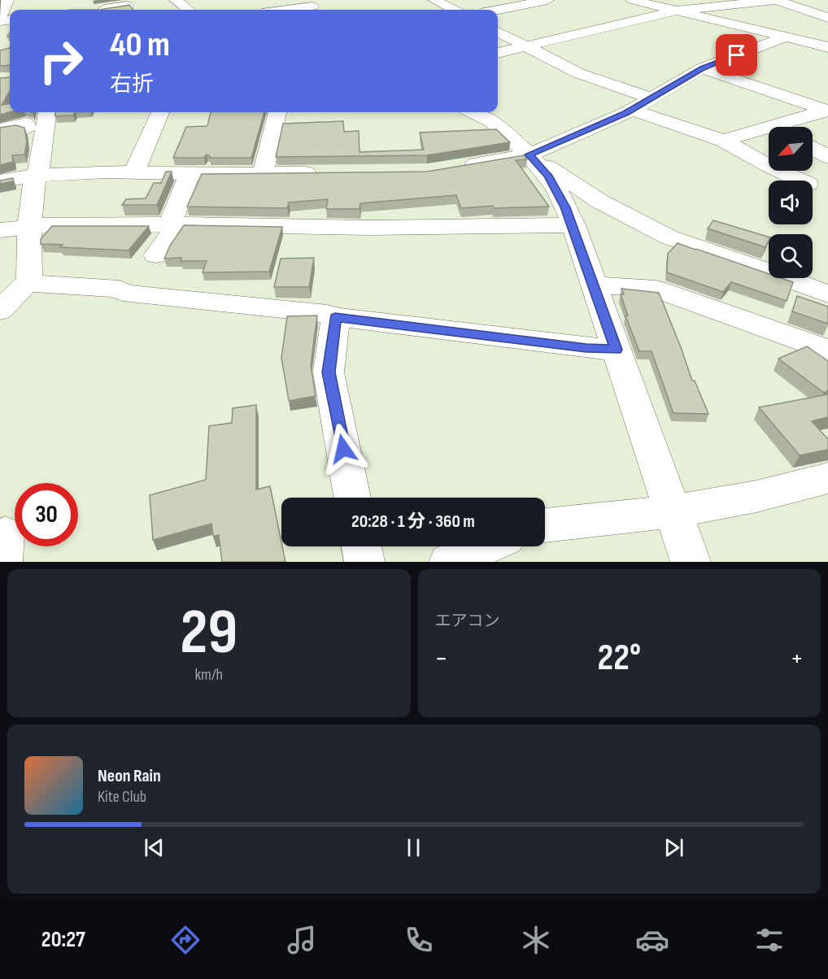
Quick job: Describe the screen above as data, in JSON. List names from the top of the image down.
{
  "north": "bottom left",
  "page": {
    "turn": ["40 m", "右折"],
    "limit": "30",
    "trip": "20:28 · 1 分 · 360 m",
    "tile": [
      ["29", "km/h"],
      "エアコン"
    ],
    "heat": ["−", "22°", "+"],
    "song": ["Neon Rain", "Kite Club"],
    "tabs": "20:27"
  }
}
